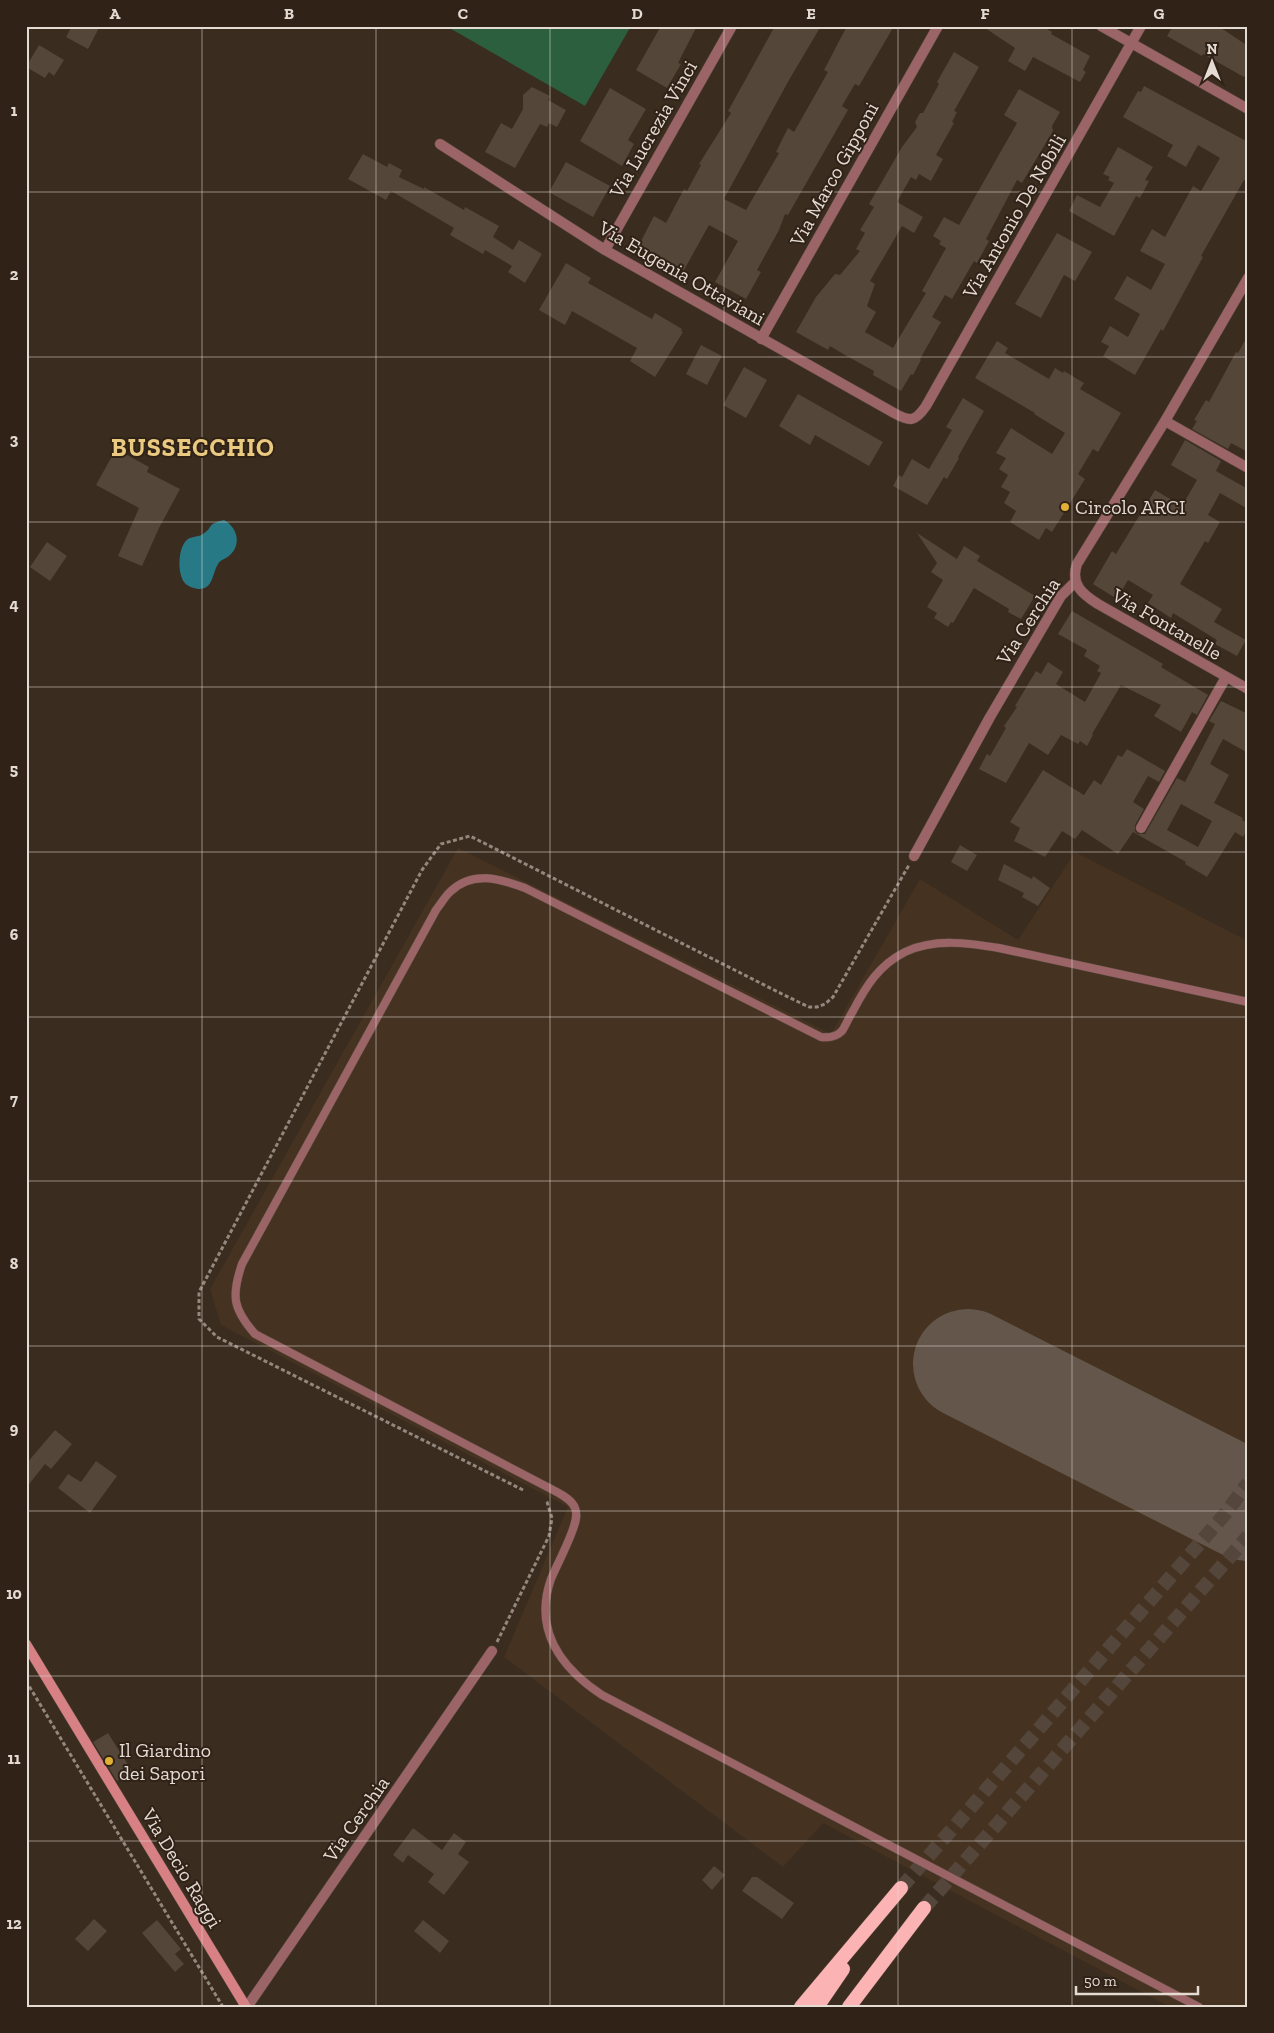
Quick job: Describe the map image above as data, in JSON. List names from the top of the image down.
{
  "streets": {
    "main road": ["Via Decio Raggi"],
    "street": [
      "Via Lucrezia Vinci",
      "Via Marco Gipponi",
      "Via Antonio De Nobili",
      "Via Eugenia Ottaviani",
      "Via Cerchia",
      "Via Fontanelle"
    ]
  },
  "crossings": [
    ["Via Lucrezia Vinci", "Via Eugenia Ottaviani"],
    ["Via Marco Gipponi", "Via Eugenia Ottaviani"],
    ["Via Antonio De Nobili", "Via Eugenia Ottaviani"],
    ["Via Cerchia", "Via Fontanelle"],
    ["Via Cerchia", "Via Decio Raggi"]
  ],
  "districts": ["BUSSECCHIO"],
  "places": ["Circolo ARCI", "Il Giardino dei Sapori"],
  "scale_bar": "50 m",
  "north": "top",
  "grid": {
    "columns": [
      "A",
      "B",
      "C",
      "D",
      "E",
      "F",
      "G"
    ],
    "rows": [
      "1",
      "2",
      "3",
      "4",
      "5",
      "6",
      "7",
      "8",
      "9",
      "10",
      "11",
      "12"
    ]
  }
}
